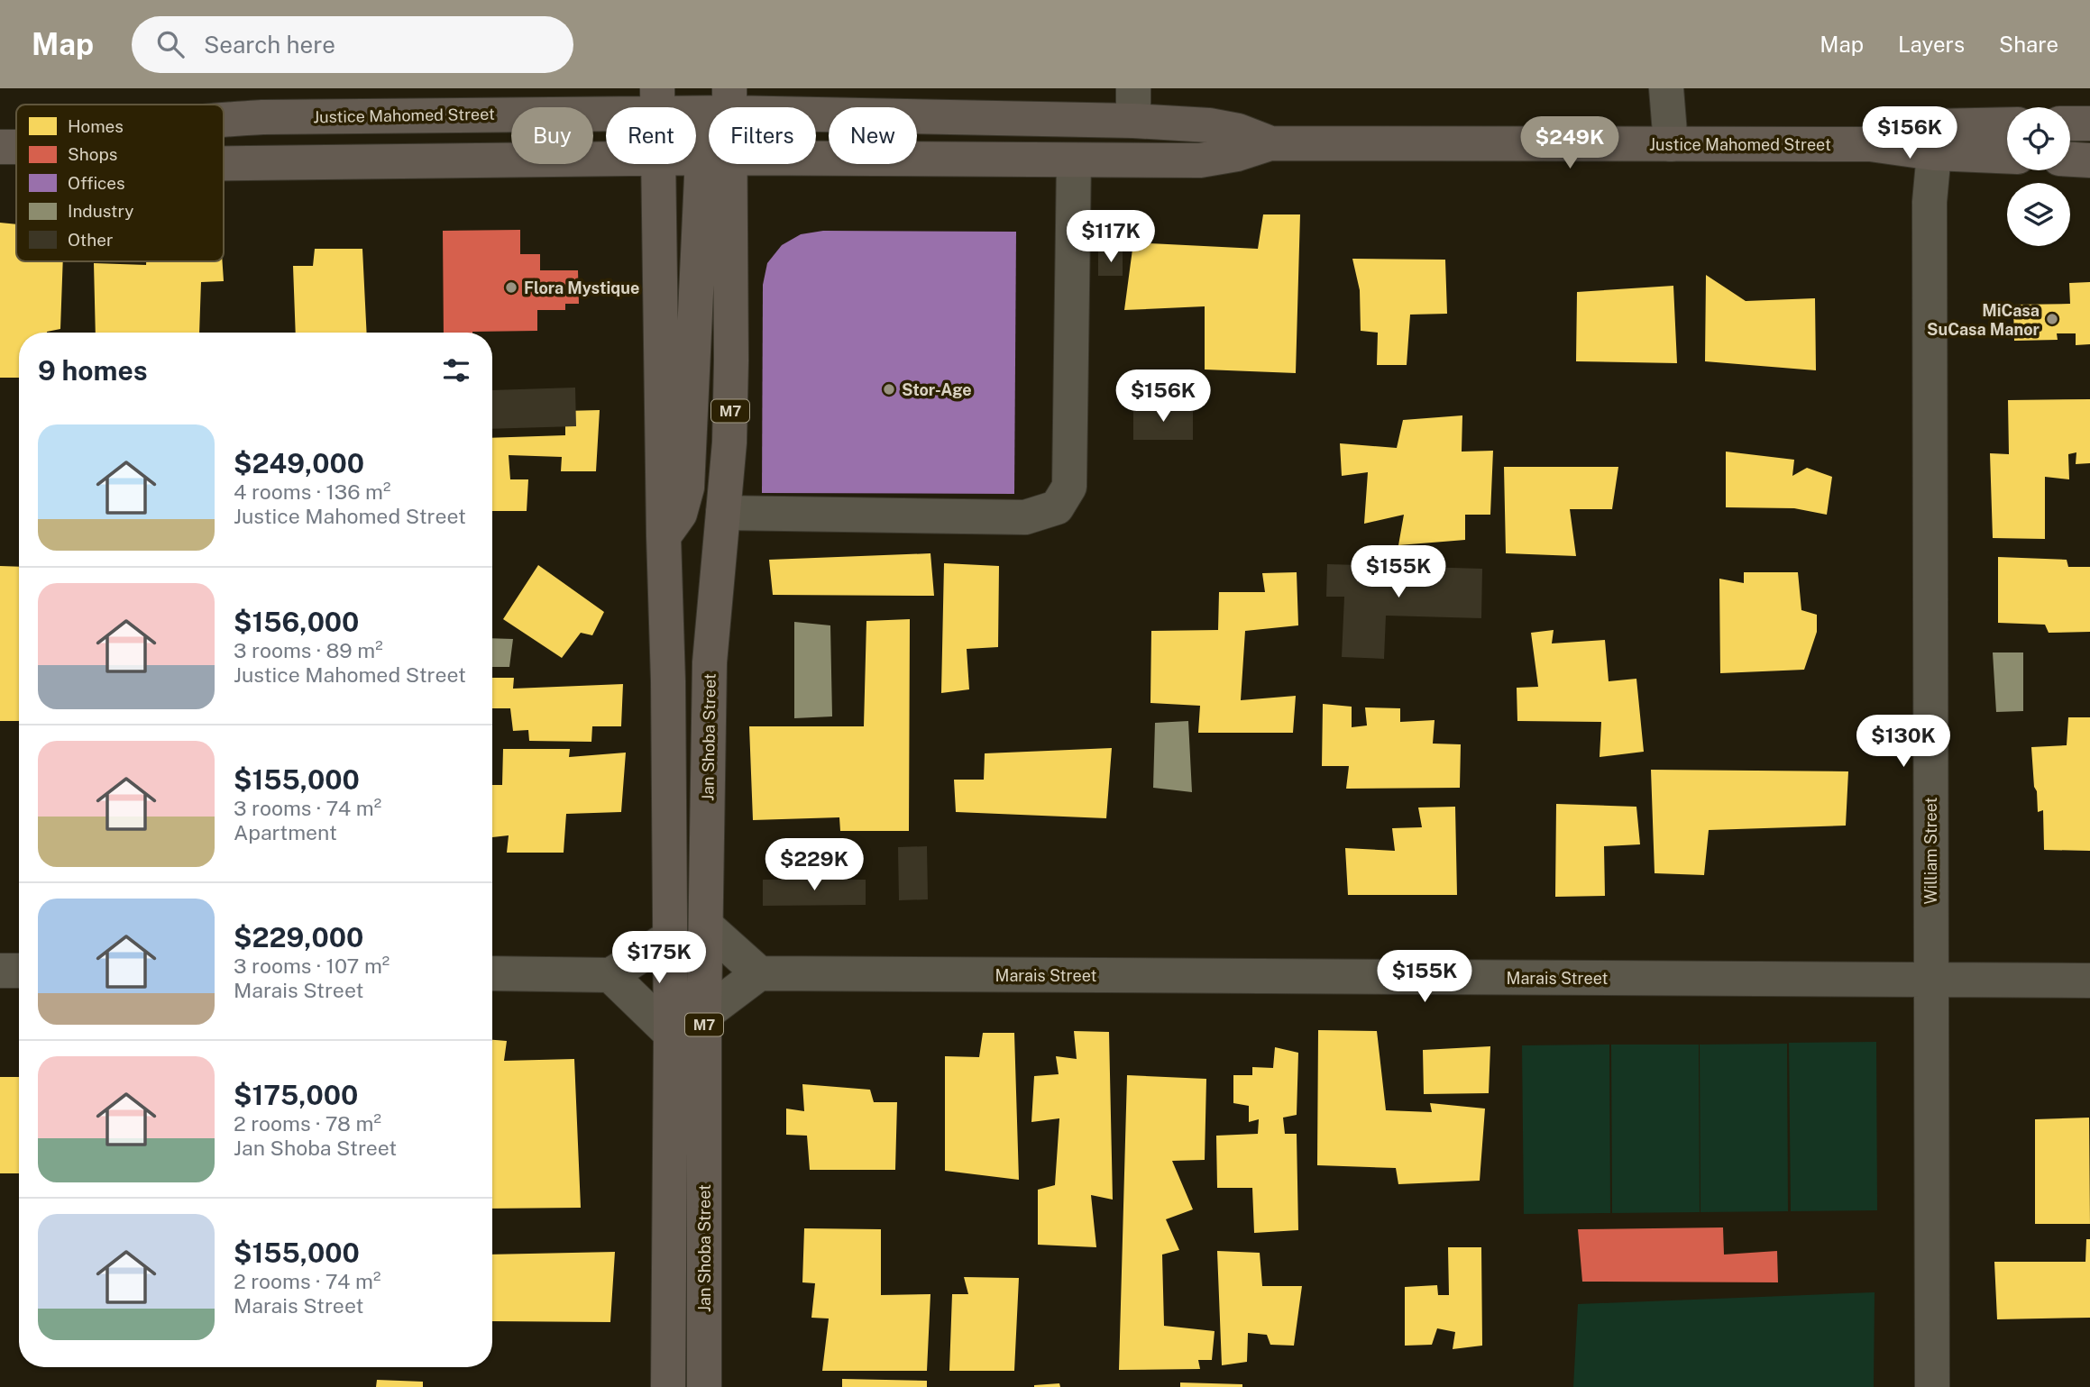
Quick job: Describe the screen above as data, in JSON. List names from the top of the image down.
{
  "streets": {
    "main road": ["Justice Mahomed Street", "M7", "Jan Shoba Street"],
    "street": ["William Street", "Marais Street"]
  },
  "crossings": [
    ["Justice Mahomed Street", "William Street"],
    ["William Street", "Marais Street"]
  ],
  "places": ["Flora Mystique", "MiCasa SuCasa Manor", "Stor-Age"],
  "legend": [
    "Homes",
    "Shops",
    "Offices",
    "Industry",
    "Other"
  ],
  "page": {
    "header": "Map",
    "search": "Search here",
    "nav": ["Map", "Layers", "Share"],
    "price": [
      "$156K",
      "$249K",
      "$117K",
      "$156K",
      "$155K",
      "$130K",
      "$229K",
      "$175K",
      "$155K"
    ],
    "chip": [
      "Buy",
      "Rent",
      "Filters",
      "New"
    ],
    "heading": "9 homes",
    "list": [
      {
        "name": "$249,000",
        "note": "4 rooms · 136 m² · Justice Mahomed Street"
      },
      {
        "name": "$156,000",
        "note": "3 rooms · 89 m² · Justice Mahomed Street"
      },
      {
        "name": "$155,000",
        "note": "3 rooms · 74 m² · Apartment"
      },
      {
        "name": "$229,000",
        "note": "3 rooms · 107 m² · Marais Street"
      },
      {
        "name": "$175,000",
        "note": "2 rooms · 78 m² · Jan Shoba Street"
      },
      {
        "name": "$155,000",
        "note": "2 rooms · 74 m² · Marais Street"
      }
    ]
  }
}
